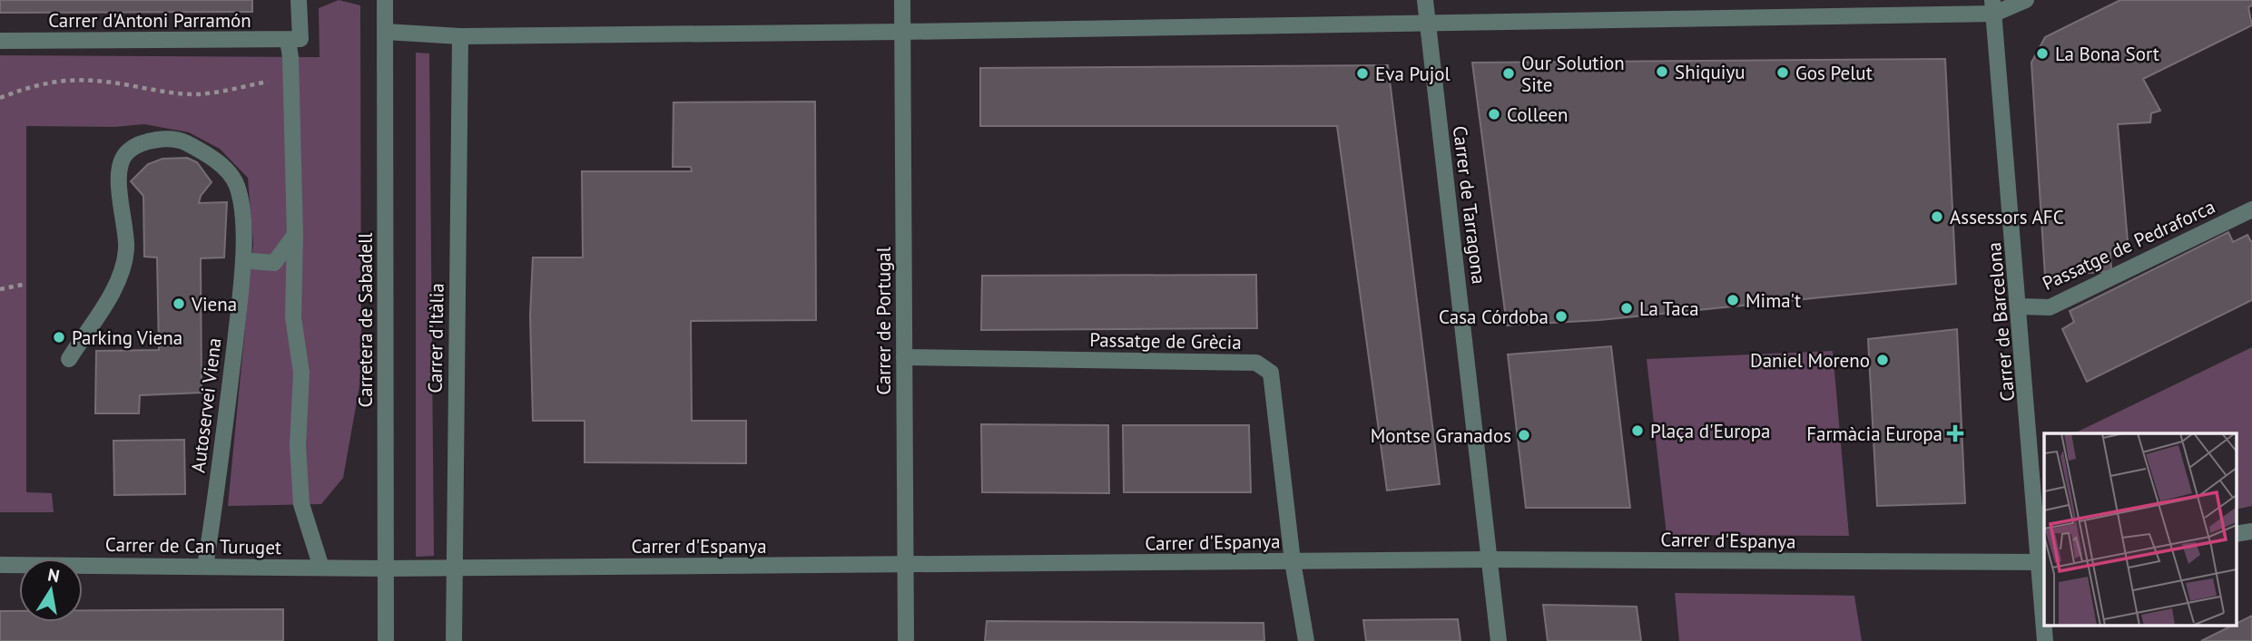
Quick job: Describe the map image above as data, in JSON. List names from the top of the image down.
{
  "streets": {
    "street": [
      "Carrer d'Antoni Parramón",
      "Carrer de Tarragona",
      "Passatge de Pedraforca",
      "Carretera de Sabadell",
      "Carrer de Portugal",
      "Carrer de Barcelona",
      "Carrer d'Itàlia",
      "Passatge de Grècia",
      "Autoservei Viena",
      "Carrer d'Espanya",
      "Carrer de Can Turuget"
    ]
  },
  "crossings": [
    ["Carrer de Tarragona", "Carrer d'Espanya"],
    ["Passatge de Pedraforca", "Carrer de Barcelona"],
    ["Carretera de Sabadell", "Carrer d'Espanya"],
    ["Carretera de Sabadell", "Carrer de Can Turuget"],
    ["Carrer de Portugal", "Passatge de Grècia"],
    ["Carrer de Portugal", "Carrer d'Espanya"],
    ["Carrer de Barcelona", "Carrer d'Espanya"],
    ["Carrer d'Itàlia", "Carrer d'Espanya"],
    ["Passatge de Grècia", "Carrer d'Espanya"],
    ["Autoservei Viena", "Carrer de Can Turuget"],
    ["Carrer d'Espanya", "Carrer de Can Turuget"]
  ],
  "places": {
    "other": [
      "La Bona Sort",
      "Shiquiyu",
      "Gos Pelut",
      "Eva Pujol",
      "Our Solution Site",
      "Colleen",
      "Assessors AFC",
      "Mima't",
      "Viena",
      "La Taca",
      "Casa Córdoba",
      "Parking Viena",
      "Daniel Moreno",
      "Plaça d'Europa",
      "Montse Granados"
    ],
    "health": ["Farmàcia Europa"]
  },
  "north": "top"
}
